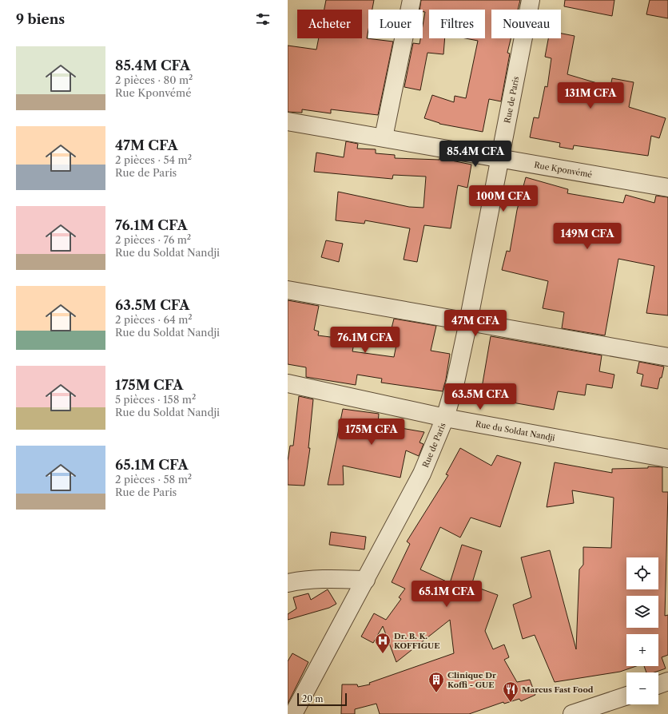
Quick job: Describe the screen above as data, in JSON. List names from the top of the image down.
{
  "streets": {
    "street": ["Rue de Paris", "Rue Kponvémé", "Rue du Soldat Nandji"]
  },
  "crossings": [
    ["Rue de Paris", "Rue Kponvémé"],
    ["Rue de Paris", "Rue du Soldat Nandji"]
  ],
  "places": {
    "hospital": ["Dr. B. K. KOFFIGUE"],
    "building": ["Clinique Dr Koffi - GUE"],
    "restaurant": ["Marcus Fast Food"]
  },
  "scale_bar": "20 m",
  "page": {
    "heading": "9 biens",
    "chip": [
      "Acheter",
      "Louer",
      "Filtres",
      "Nouveau"
    ],
    "list": [
      {
        "name": "85.4M CFA",
        "note": "2 pièces · 80 m² · Rue Kponvémé"
      },
      {
        "name": "47M CFA",
        "note": "2 pièces · 54 m² · Rue de Paris"
      },
      {
        "name": "76.1M CFA",
        "note": "2 pièces · 76 m² · Rue du Soldat Nandji"
      },
      {
        "name": "63.5M CFA",
        "note": "2 pièces · 64 m² · Rue du Soldat Nandji"
      },
      {
        "name": "175M CFA",
        "note": "5 pièces · 158 m² · Rue du Soldat Nandji"
      },
      {
        "name": "65.1M CFA",
        "note": "2 pièces · 58 m² · Rue de Paris"
      }
    ],
    "price": [
      "131M CFA",
      "85.4M CFA",
      "100M CFA",
      "149M CFA",
      "47M CFA",
      "76.1M CFA",
      "63.5M CFA",
      "175M CFA",
      "65.1M CFA"
    ],
    "map_buttons": ["+", "−"],
    "scale": "20 m"
  }
}
